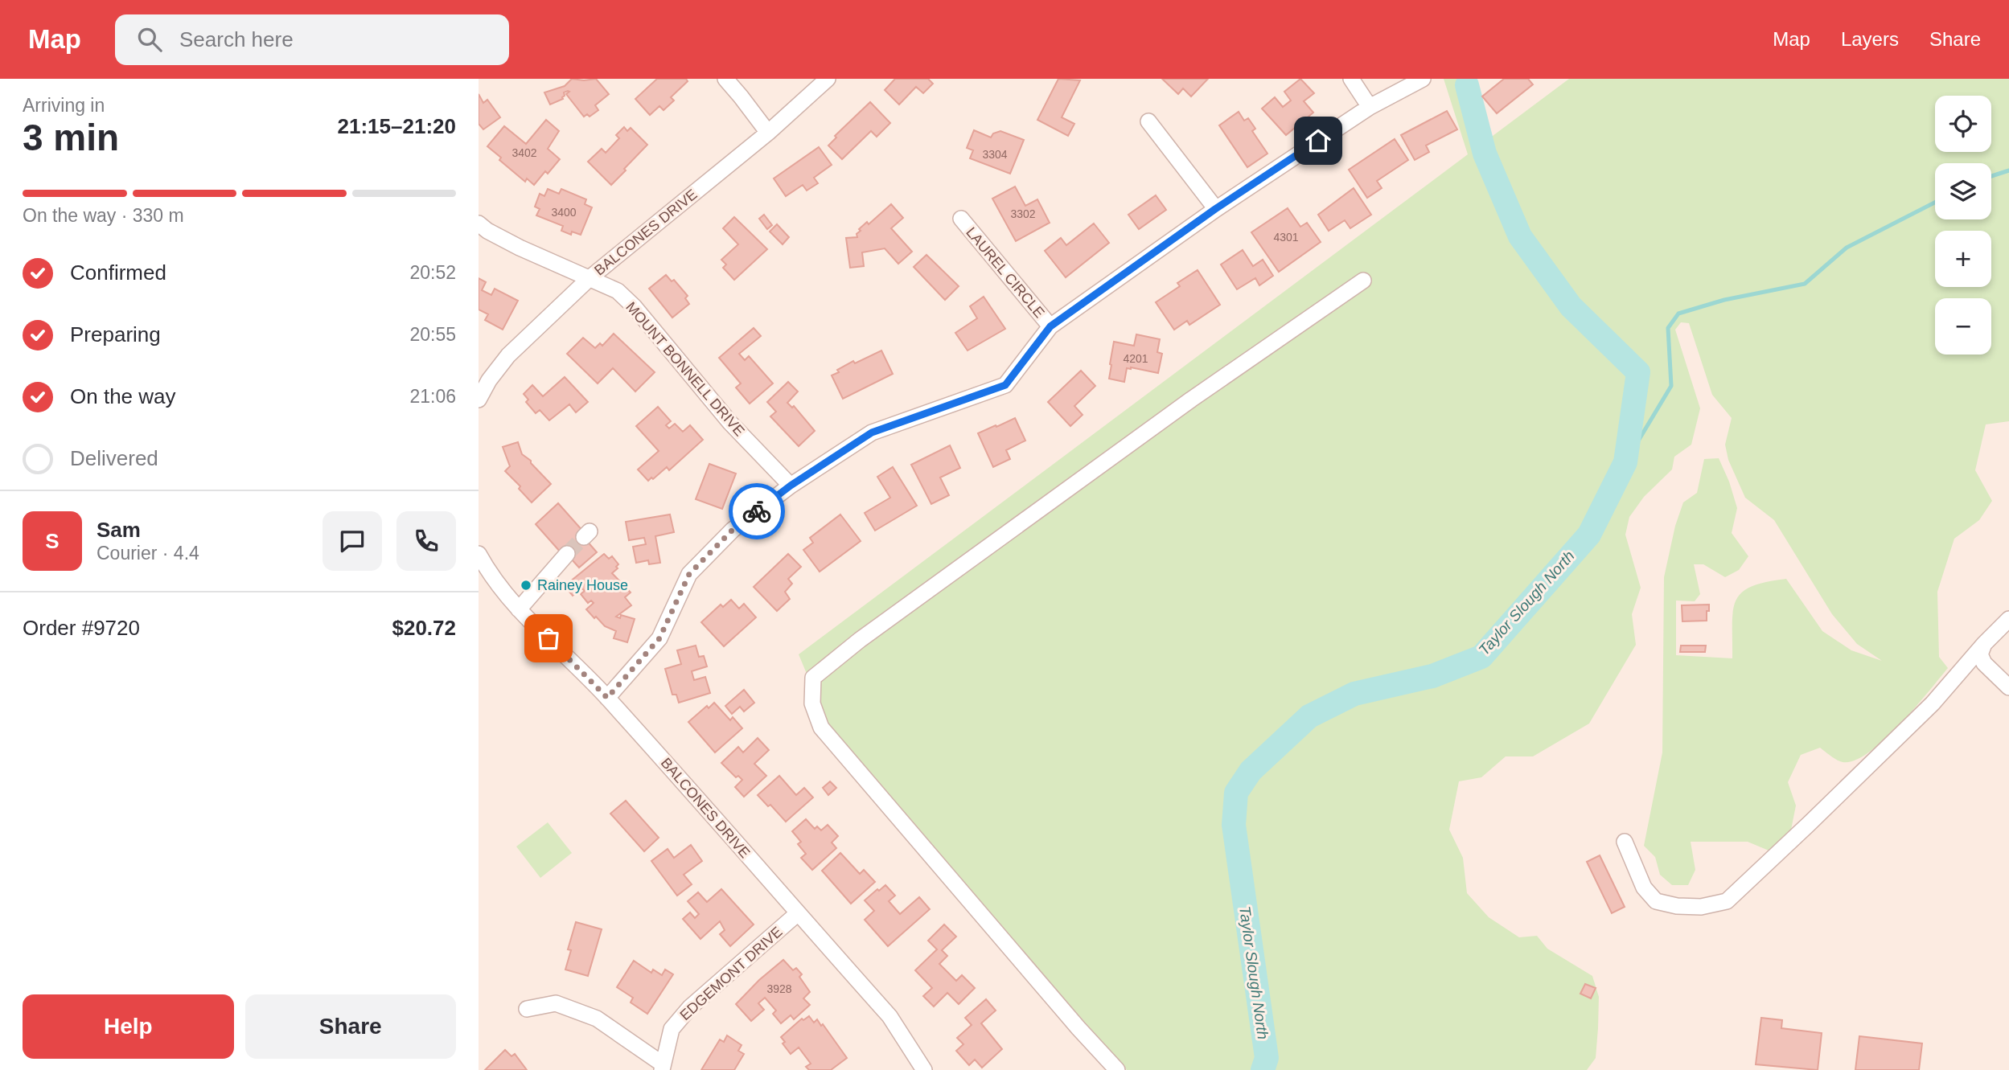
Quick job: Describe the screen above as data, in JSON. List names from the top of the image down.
{
  "streets": {
    "street": [
      "BALCONES DRIVE",
      "LAUREL CIRCLE",
      "MOUNT BONNELL DRIVE",
      "EDGEMONT DRIVE"
    ]
  },
  "crossings": [
    ["BALCONES DRIVE", "MOUNT BONNELL DRIVE"],
    ["BALCONES DRIVE", "EDGEMONT DRIVE"]
  ],
  "water": ["Taylor Slough North"],
  "places": ["Rainey House"],
  "house_numbers": [
    "3402",
    "3304",
    "3400",
    "3302",
    "4301",
    "4201",
    "3928"
  ],
  "page": {
    "header": "Map",
    "search": "Search here",
    "nav": ["Map", "Layers", "Share"],
    "heading": ["3 min", "Arriving in", "21:15–21:20"],
    "panel": [
      "Sam",
      "Courier · 4.4",
      "Order #9720",
      "$20.72"
    ],
    "map_buttons": ["+", "−"],
    "bar": "On the way · 330 m",
    "list": [
      ["Confirmed", "20:52"],
      ["Preparing", "20:55"],
      ["On the way", "21:06"],
      "Delivered"
    ],
    "round": "S",
    "buttons": ["Help", "Share"]
  }
}
